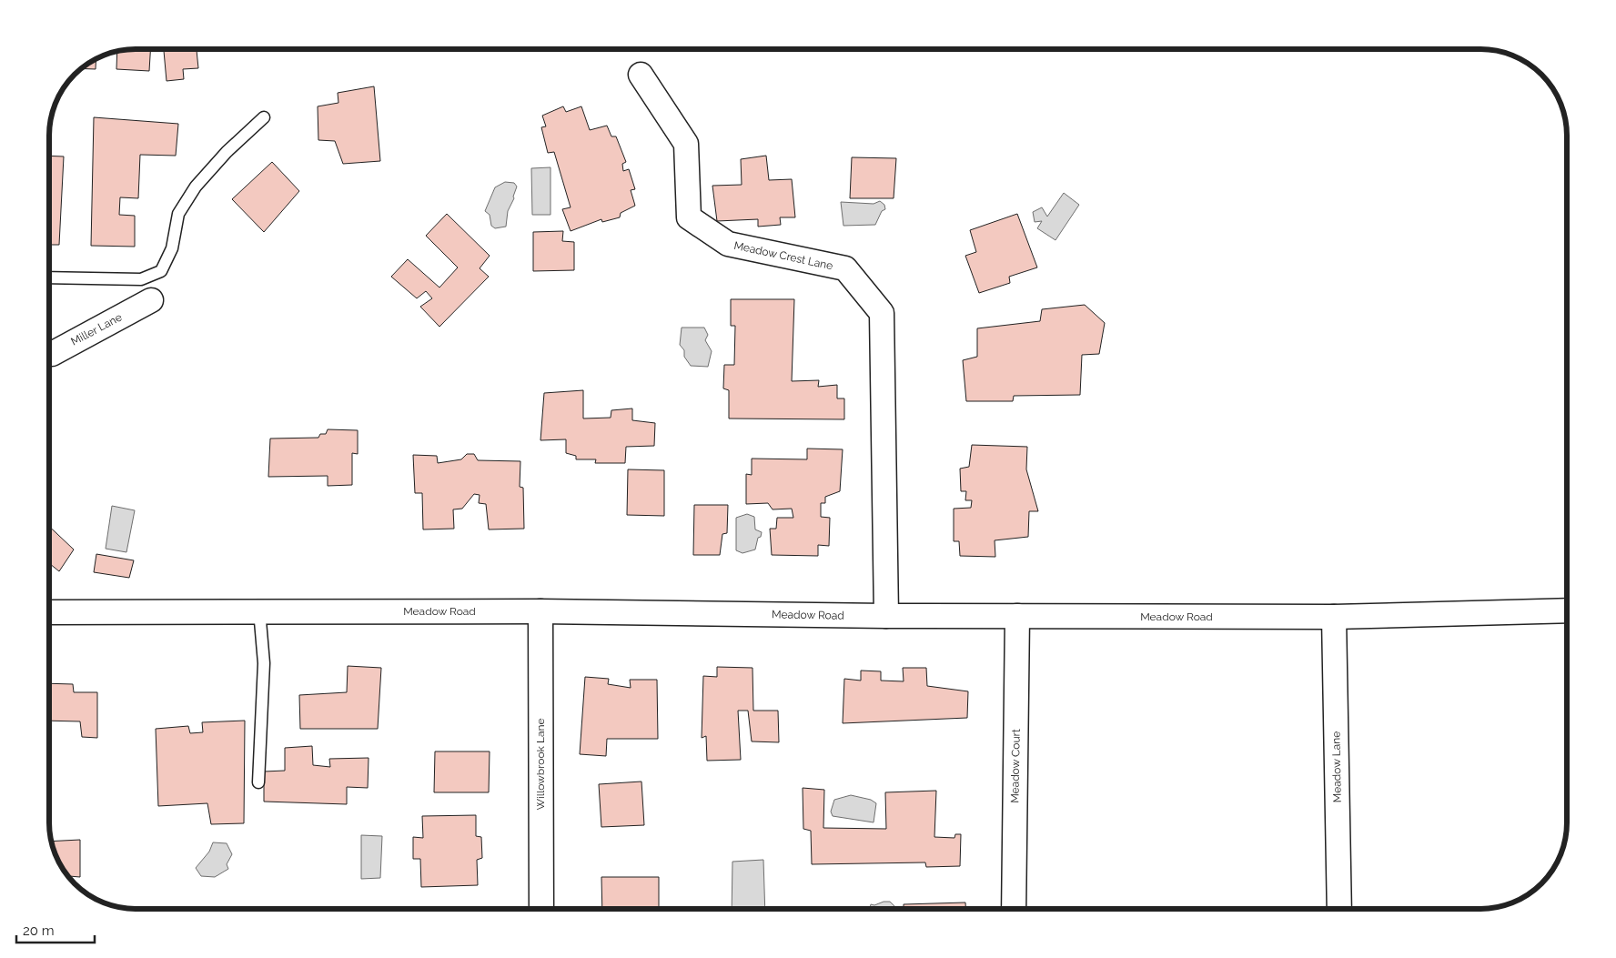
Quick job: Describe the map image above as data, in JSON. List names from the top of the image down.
{
  "streets": {
    "street": [
      "Meadow Crest Lane",
      "Miller Lane",
      "Meadow Road",
      "Willowbrook Lane",
      "Meadow Court",
      "Meadow Lane"
    ]
  },
  "crossings": [
    ["Meadow Crest Lane", "Meadow Road"],
    ["Meadow Road", "Willowbrook Lane"],
    ["Meadow Road", "Meadow Court"],
    ["Meadow Road", "Meadow Lane"]
  ],
  "scale_bar": "20 m"
}
